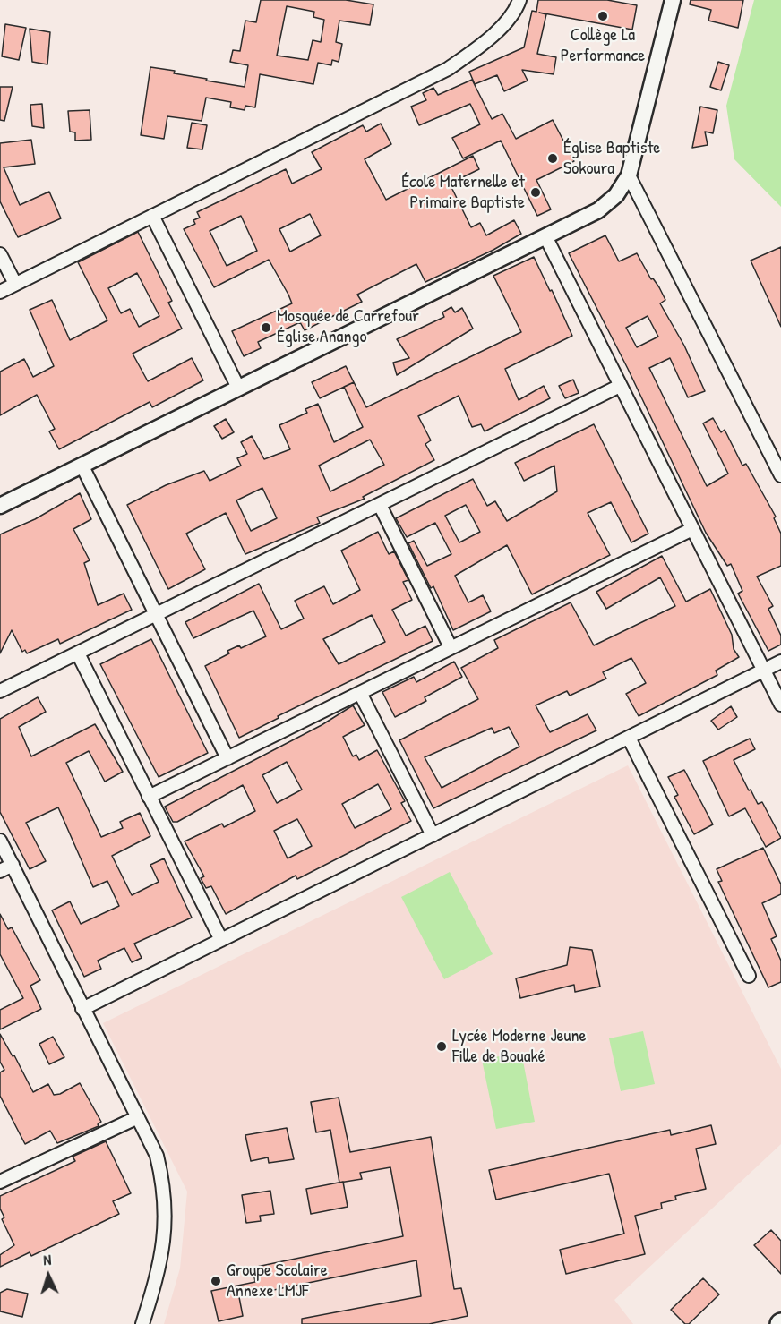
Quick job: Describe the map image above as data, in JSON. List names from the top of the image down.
{
  "places": [
    "Collège La Performance",
    "Église Baptiste Sokoura",
    "École Maternelle et Primaire Baptiste",
    "Mosquée de Carrefour Église Anango",
    "Lycée Moderne Jeune Fille de Bouaké",
    "Groupe Scolaire Annexe LMJF"
  ],
  "north": "top"
}
